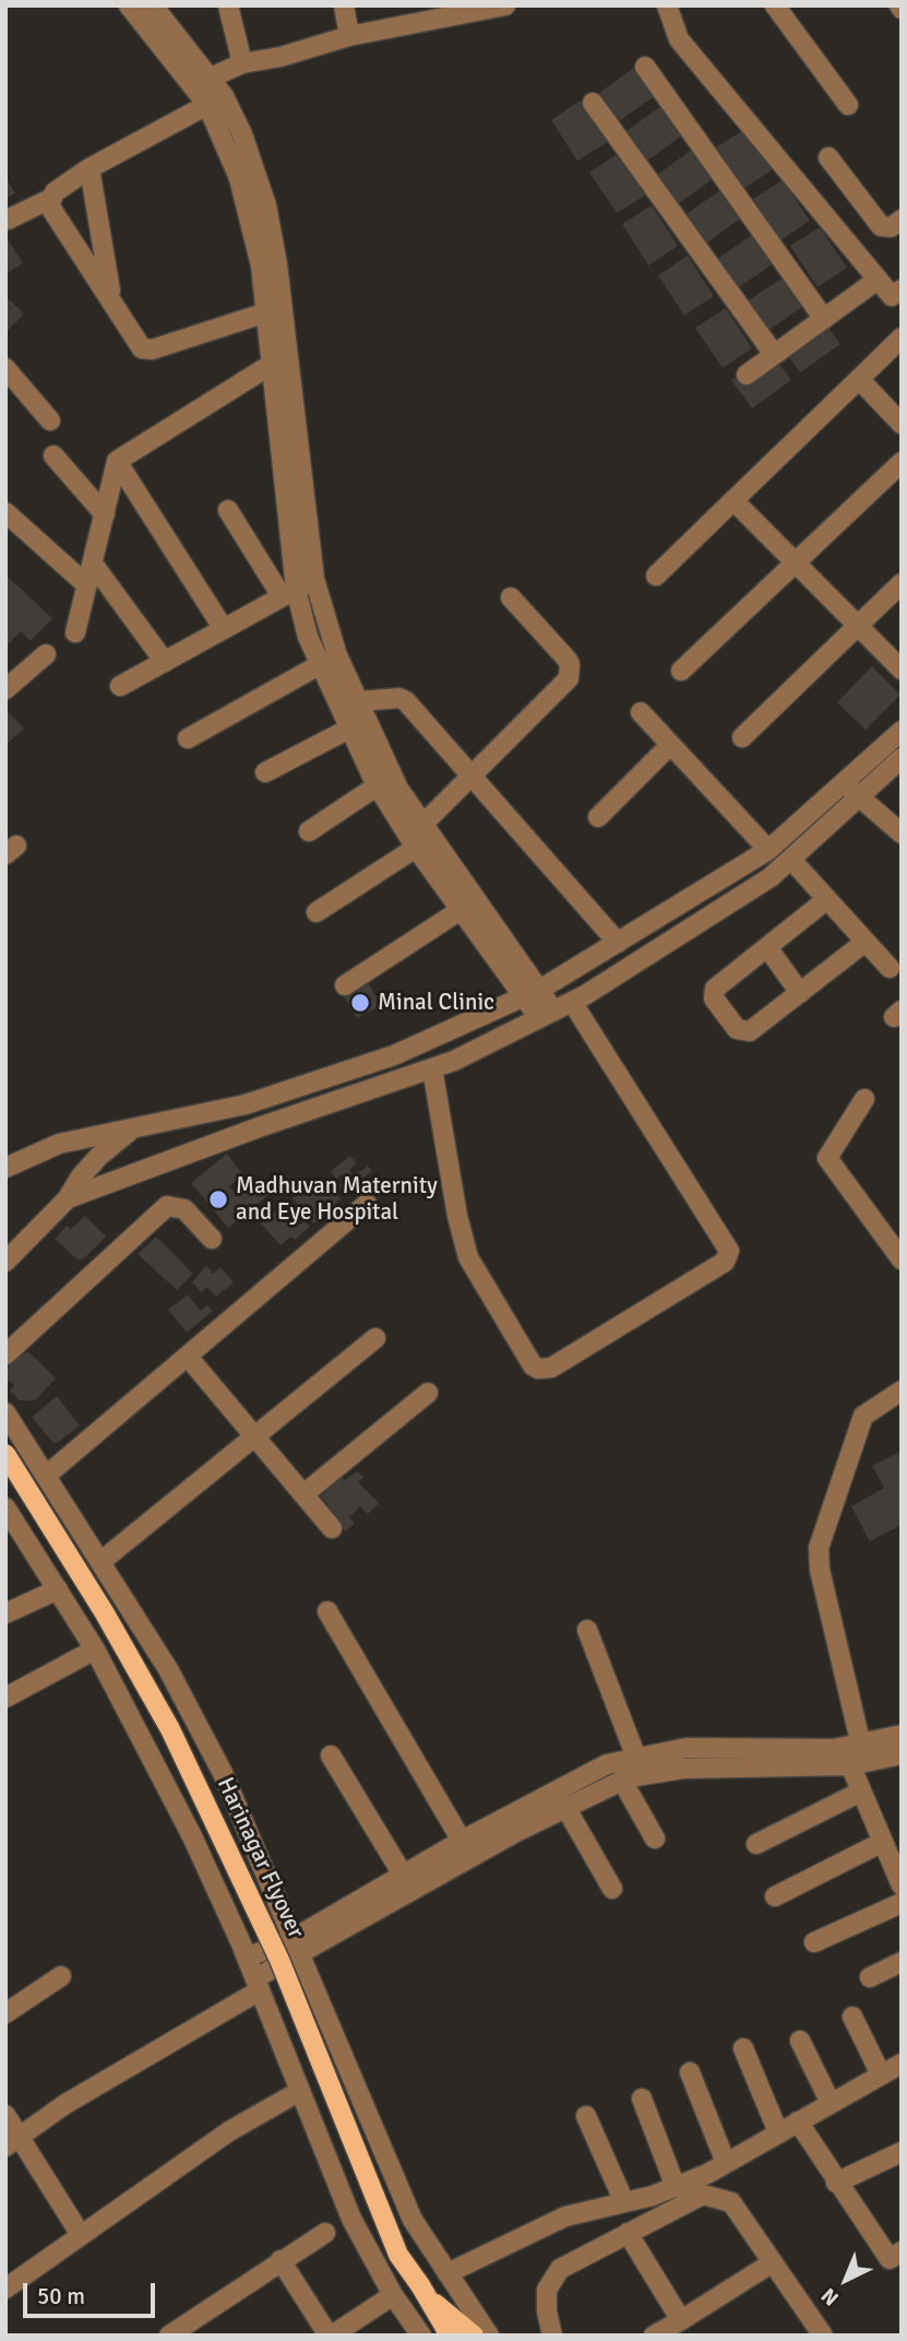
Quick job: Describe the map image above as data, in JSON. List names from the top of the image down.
{
  "streets": {
    "main road": ["Harinagar Flyover"]
  },
  "places": ["Minal Clinic", "Madhuvan Maternity and Eye Hospital"],
  "scale_bar": "50 m",
  "north": "bottom left"
}
